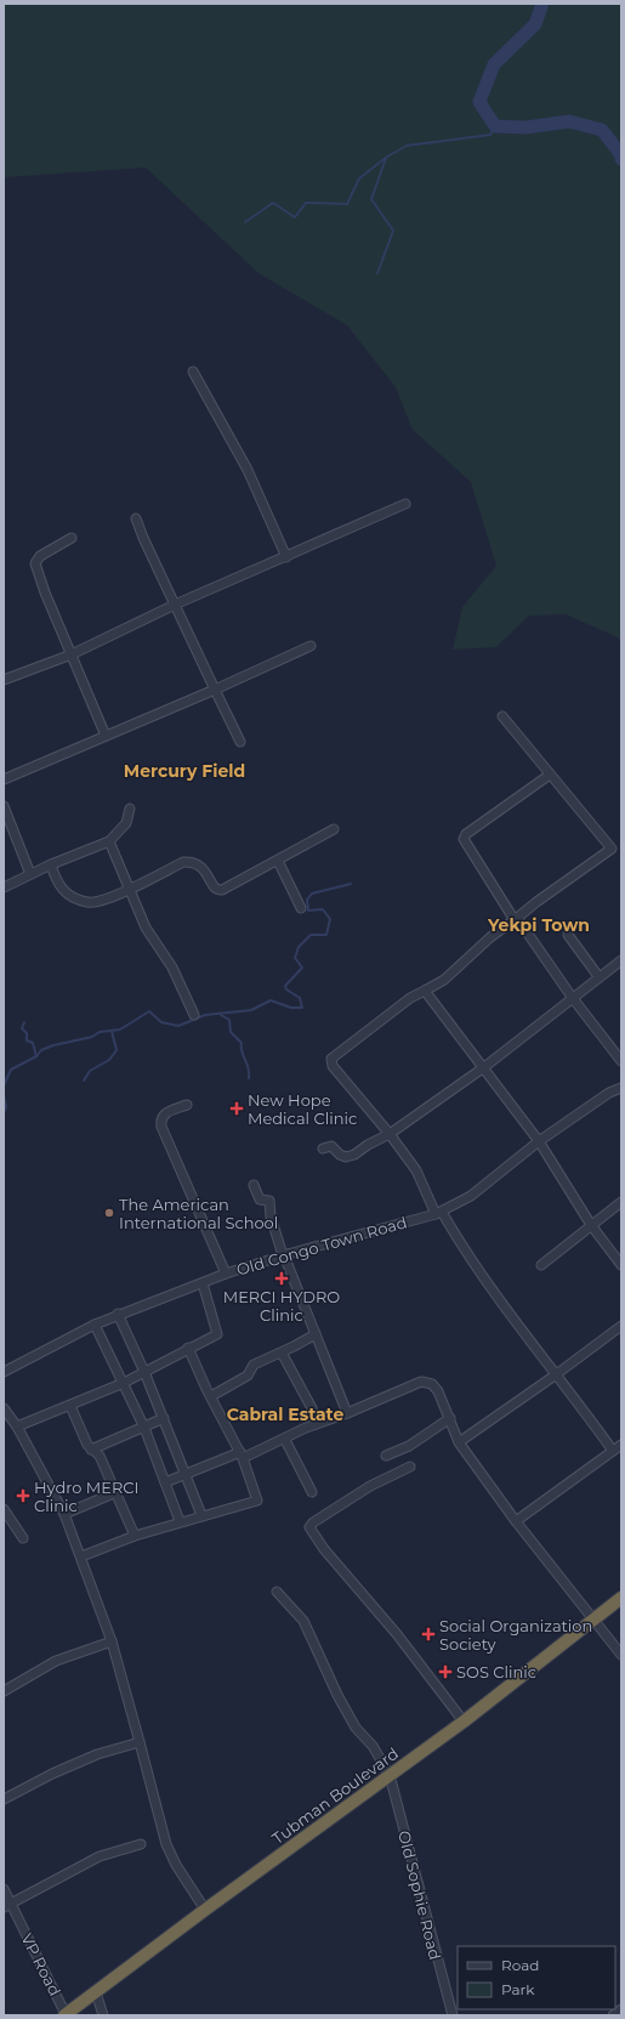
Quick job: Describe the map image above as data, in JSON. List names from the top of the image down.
{
  "streets": {
    "highway": ["Tubman Boulevard"],
    "street": ["Old Congo Town Road", "Old Sophie Road", "VP Road"]
  },
  "crossings": [
    ["Tubman Boulevard", "Old Sophie Road"],
    ["Tubman Boulevard", "VP Road"]
  ],
  "districts": ["Mercury Field", "Yekpi Town", "Cabral Estate"],
  "places": {
    "health": [
      "New Hope Medical Clinic",
      "MERCI HYDRO Clinic",
      "Hydro MERCI Clinic",
      "Social Organization Society",
      "SOS Clinic"
    ],
    "other": ["The American International School"]
  },
  "legend": ["Road", "Park"]
}
